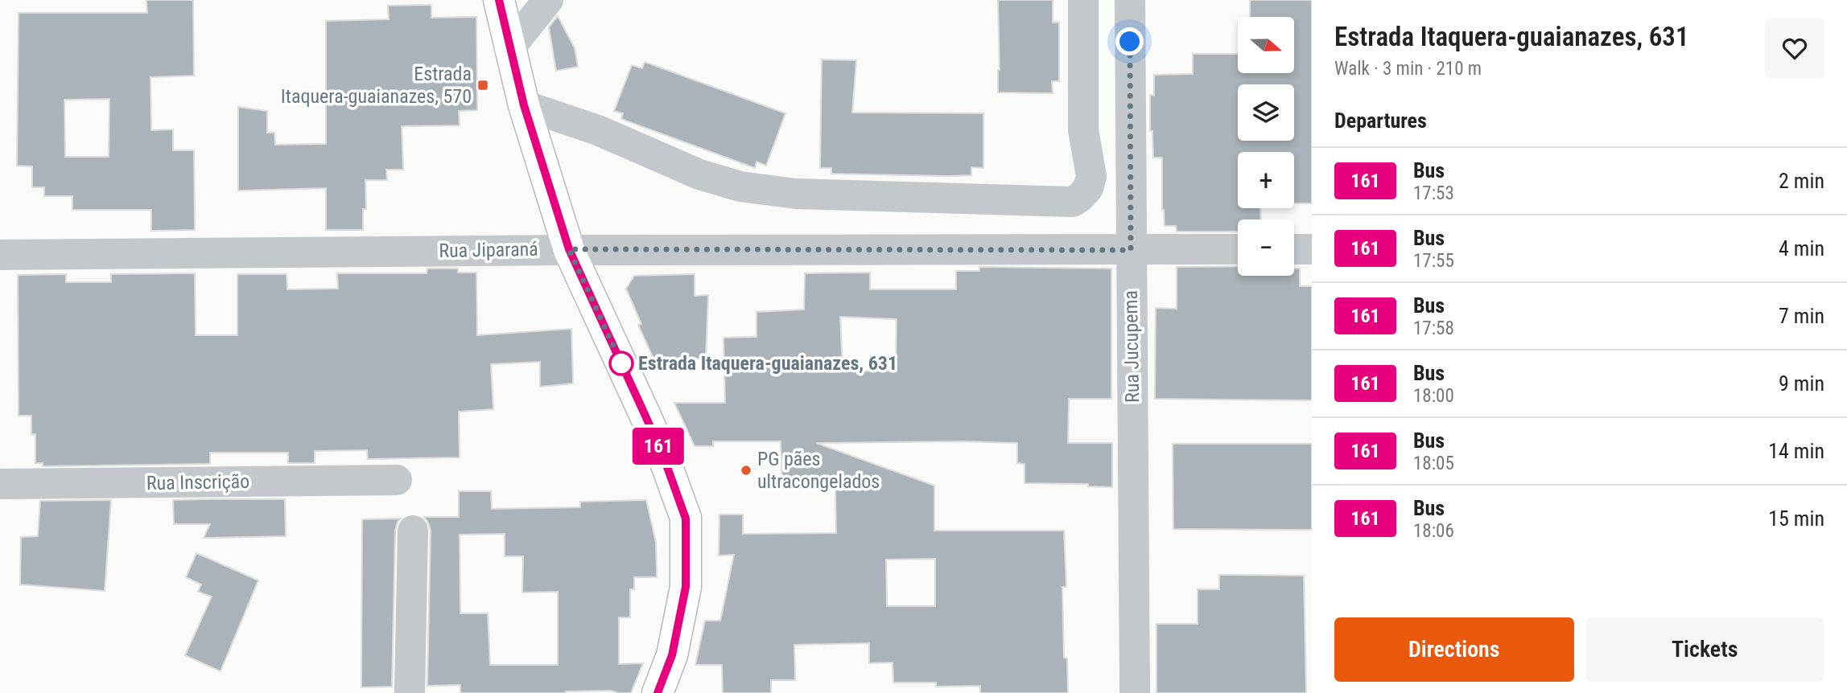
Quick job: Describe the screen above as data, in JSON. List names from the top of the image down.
{
  "streets": {
    "street": ["Rua Jiparaná", "Rua Jucupema", "Rua Inscrição"]
  },
  "crossings": [
    ["Rua Jiparaná", "Rua Jucupema"]
  ],
  "places": {
    "transit": ["Estrada Itaquera-guaianazes, 570"],
    "other": ["Estrada Itaquera-guaianazes, 631", "PG pães ultracongelados"]
  },
  "lines": ["bus line 161"],
  "north": "right",
  "page": {
    "on_map": "161",
    "heading": [
      ["Estrada Itaquera-guaianazes, 631", "Walk · 3 min · 210 m"],
      "Departures"
    ],
    "map_buttons": ["+", "−"],
    "list": [
      {
        "mark": "161",
        "name": "Bus",
        "note": "17:53",
        "value": "2 min"
      },
      {
        "mark": "161",
        "name": "Bus",
        "note": "17:55",
        "value": "4 min"
      },
      {
        "mark": "161",
        "name": "Bus",
        "note": "17:58",
        "value": "7 min"
      },
      {
        "mark": "161",
        "name": "Bus",
        "note": "18:00",
        "value": "9 min"
      },
      {
        "mark": "161",
        "name": "Bus",
        "note": "18:05",
        "value": "14 min"
      },
      {
        "mark": "161",
        "name": "Bus",
        "note": "18:06",
        "value": "15 min"
      }
    ],
    "buttons": ["Directions", "Tickets"]
  }
}
